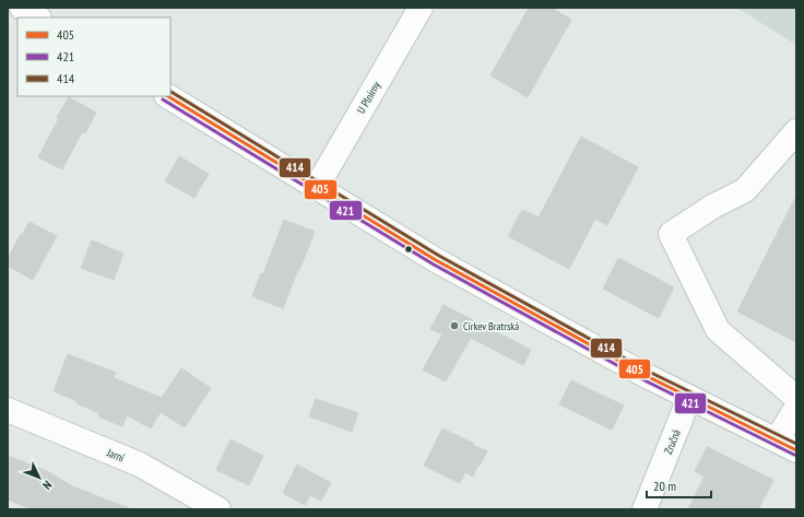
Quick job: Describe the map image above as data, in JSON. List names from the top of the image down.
{
  "streets": {
    "street": ["U Plnírny", "Zručná", "Jarní"]
  },
  "places": ["Církev Bratrská"],
  "lines": ["transit line 414", "transit line 405", "transit line 421"],
  "legend": ["405", "421", "414"],
  "scale_bar": "20 m",
  "north": "bottom right"
}
